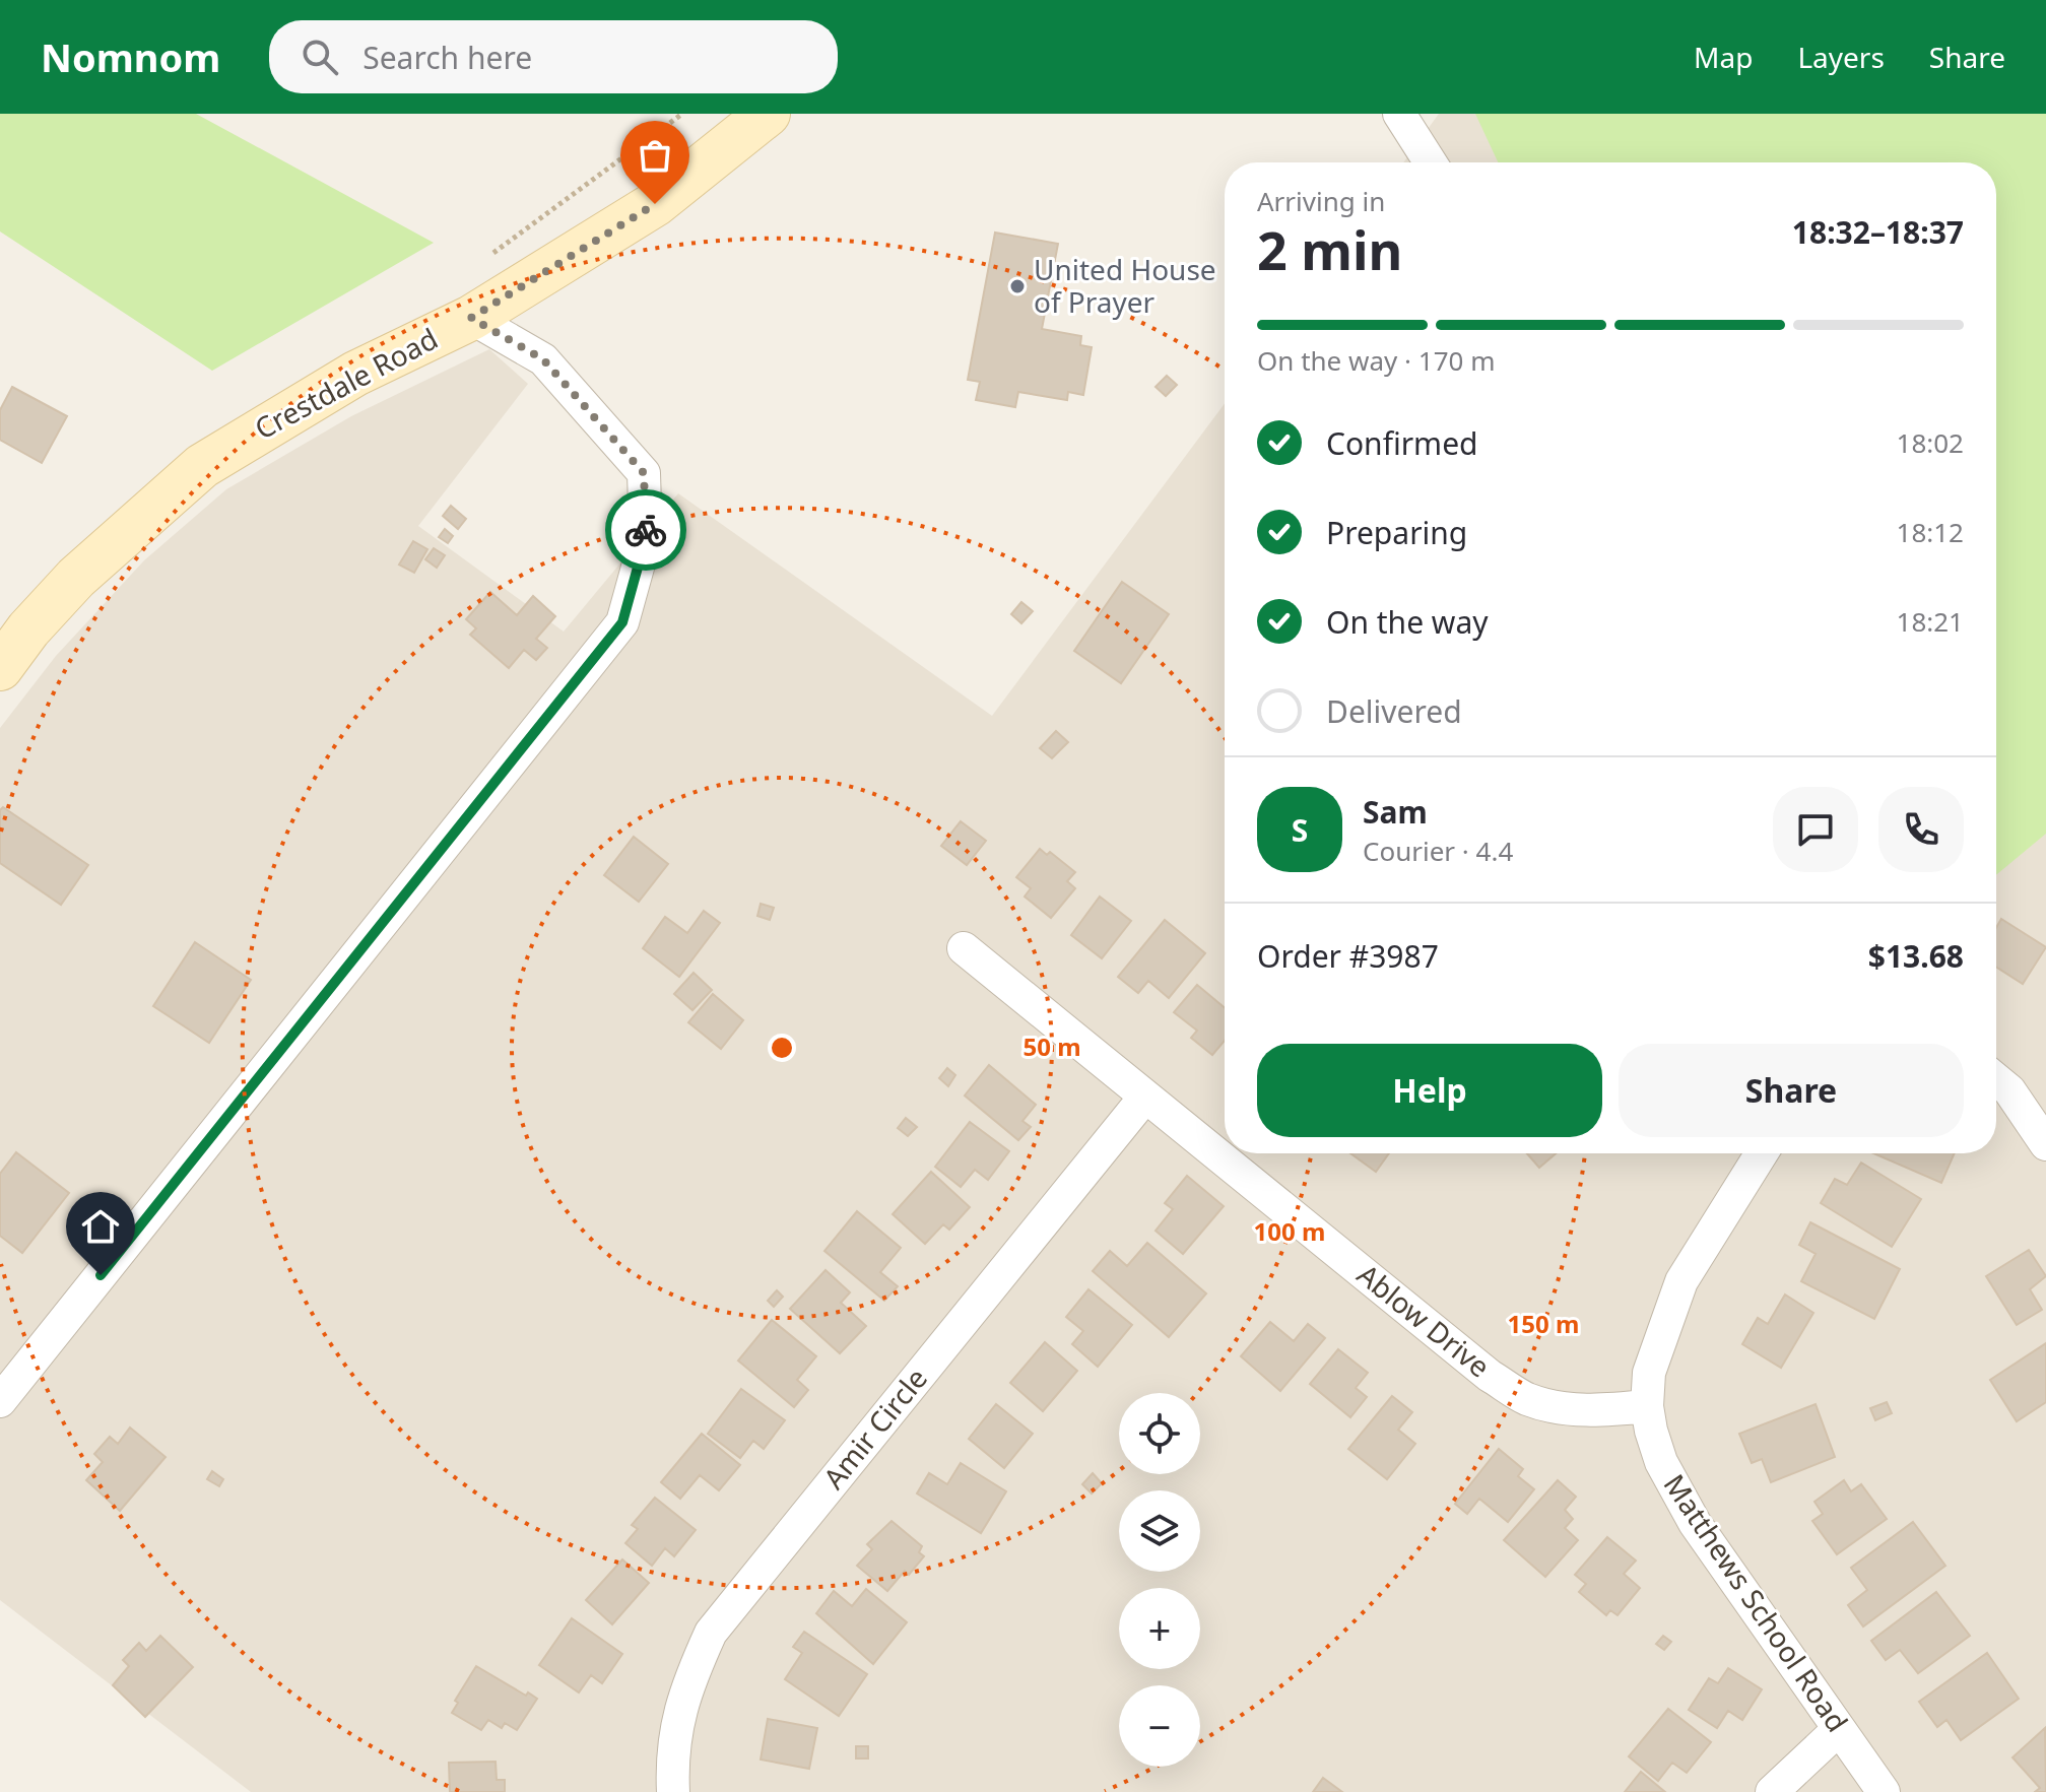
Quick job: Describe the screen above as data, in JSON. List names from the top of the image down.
{
  "streets": {
    "street": [
      "Crestdale Road",
      "Ablow Drive",
      "Amir Circle",
      "Matthews School Road"
    ]
  },
  "crossings": [
    ["Ablow Drive", "Amir Circle"],
    ["Ablow Drive", "Matthews School Road"]
  ],
  "places": ["United House of Prayer"],
  "page": {
    "header": "Nomnom",
    "search": "Search here",
    "nav": ["Map", "Layers", "Share"],
    "heading": ["2 min", "Arriving in", "18:32–18:37"],
    "panel": [
      "Sam",
      "Courier · 4.4",
      "Order #3987",
      "$13.68"
    ],
    "bar": "On the way · 170 m",
    "list": [
      ["Confirmed", "18:02"],
      ["Preparing", "18:12"],
      ["On the way", "18:21"],
      "Delivered"
    ],
    "round": "S",
    "buttons": ["Help", "Share"],
    "map_buttons": ["+", "−"]
  },
  "rings": ["50 m", "100 m", "150 m"]
}
